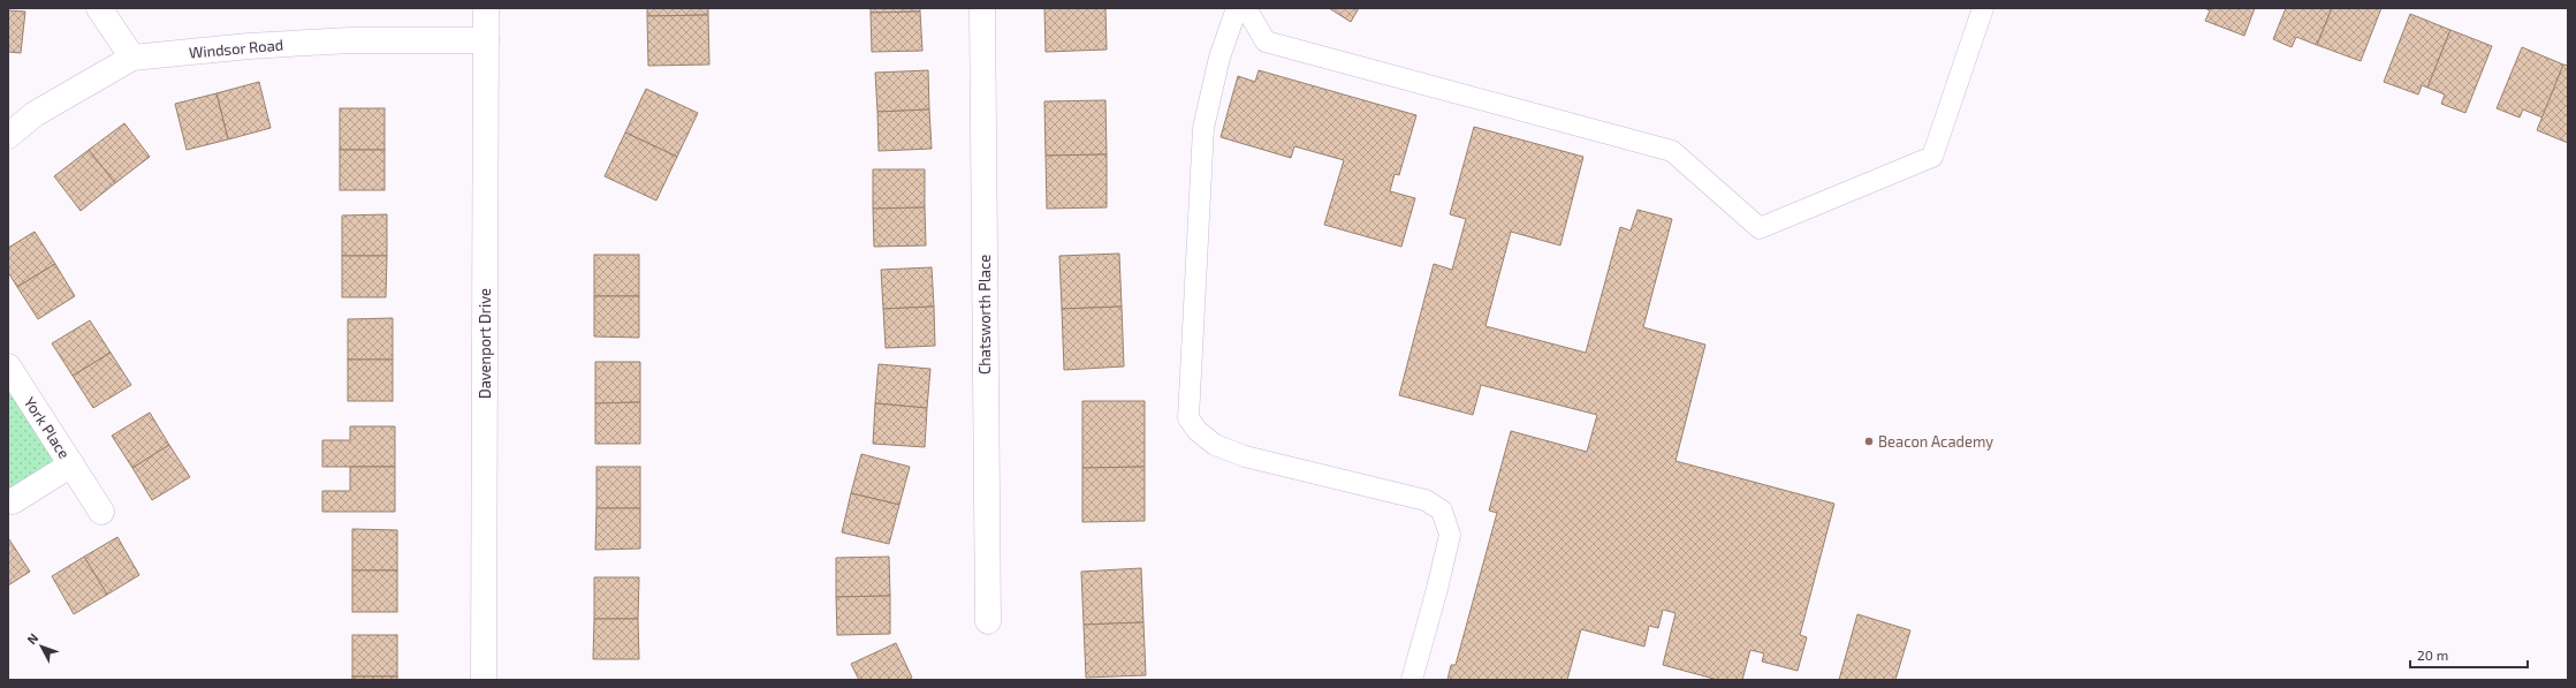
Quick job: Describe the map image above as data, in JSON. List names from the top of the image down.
{
  "streets": {
    "street": [
      "Windsor Road",
      "Chatsworth Place",
      "Davenport Drive",
      "York Place"
    ]
  },
  "crossings": [
    ["Windsor Road", "Davenport Drive"]
  ],
  "places": ["Beacon Academy"],
  "scale_bar": "20 m",
  "north": "top left"
}
